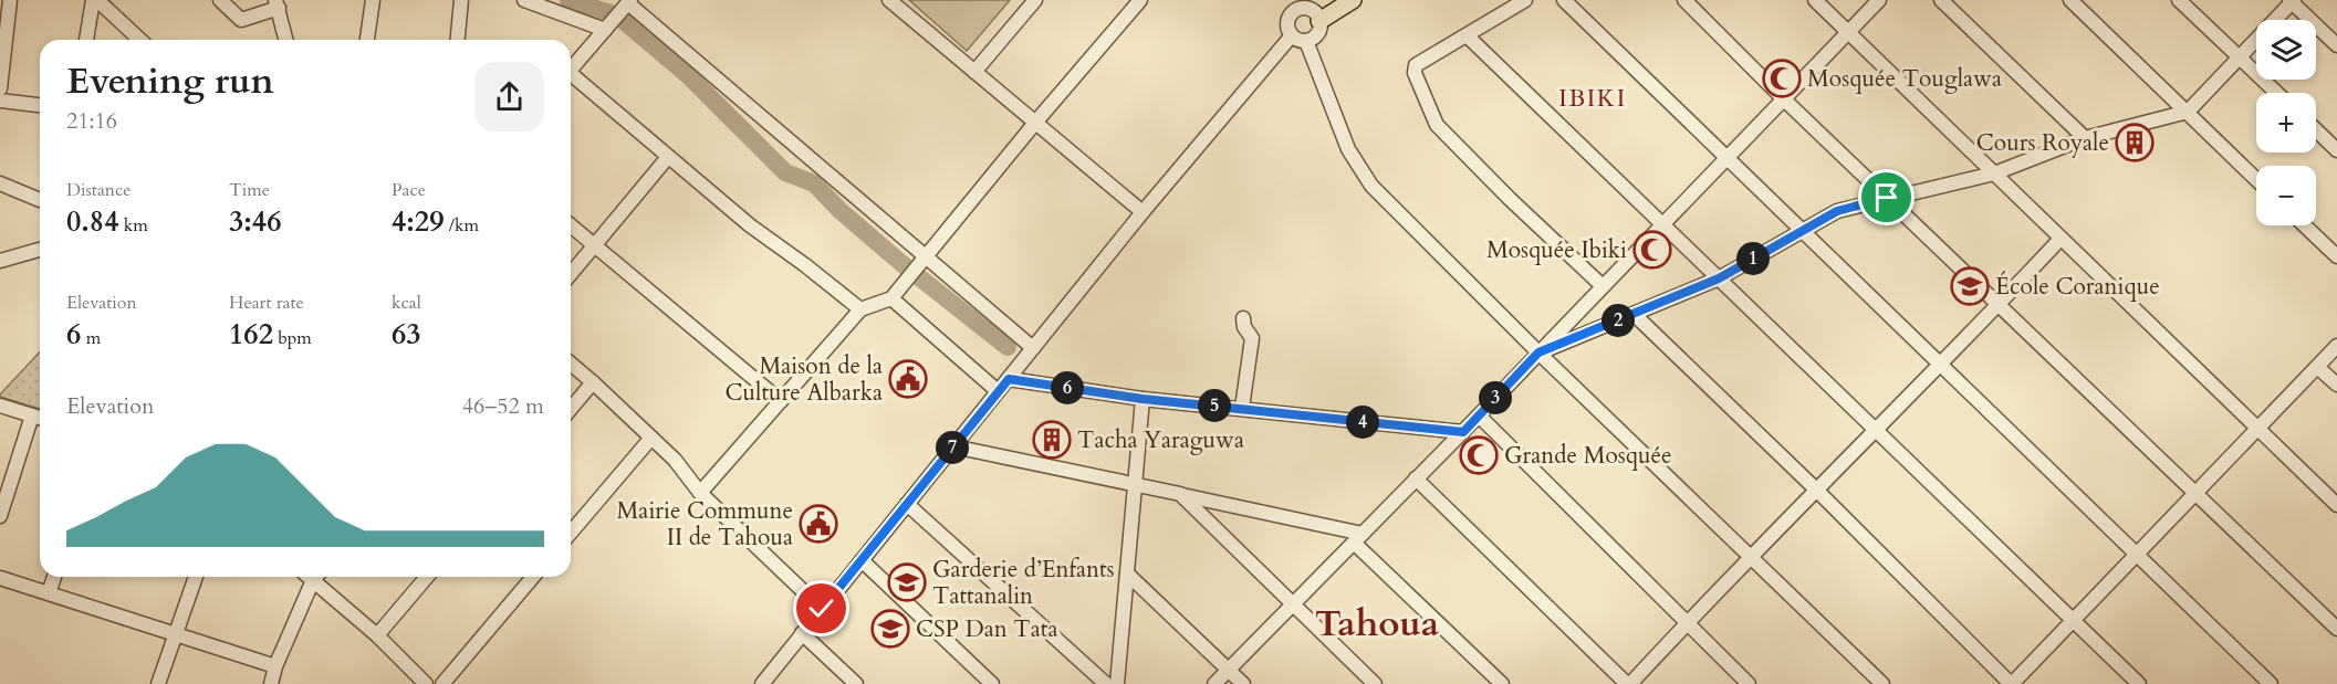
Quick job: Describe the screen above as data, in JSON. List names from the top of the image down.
{
  "districts": ["IBIKI", "Tahoua"],
  "places": {
    "mosque": ["Mosquée Touglawa", "Mosquée Ibiki", "Grande Mosquée"],
    "building": ["Cours Royale", "Tacha Yaraguwa"],
    "school or university": ["École Coranique", "Garderie d’Enfants Tattanalin", "CSP Dan Tata"],
    "public building": ["Maison de la Culture Albarka", "Mairie Commune II de Tahoua"]
  },
  "page": {
    "map_buttons": ["+", "−"],
    "heading": ["Evening run", "21:16"],
    "stats": [
      ["Distance", "0.84 km"],
      ["Time", "3:46"],
      ["Pace", "4:29 /km"],
      ["Elevation", "6 m"],
      ["Heart rate", "162 bpm"],
      ["kcal", "63"]
    ],
    "pins": [
      "1",
      "2",
      "6",
      "3",
      "5",
      "4",
      "7"
    ],
    "chart": ["Elevation", "46–52 m"]
  }
}
